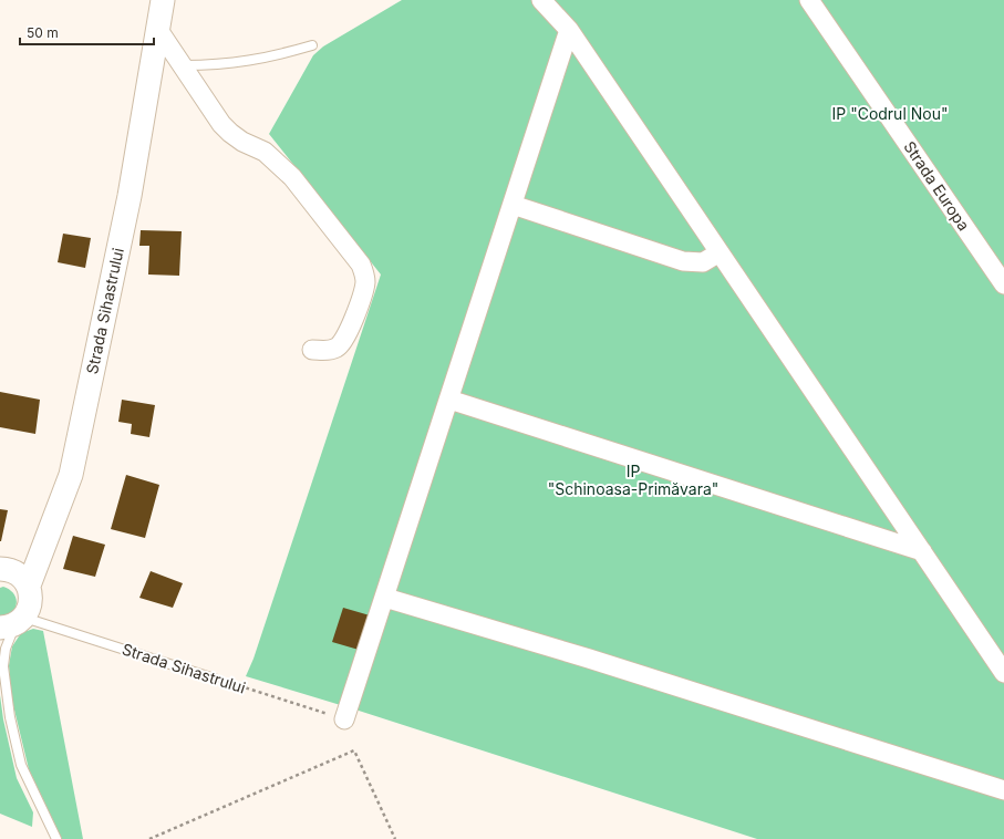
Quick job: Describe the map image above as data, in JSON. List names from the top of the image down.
{
  "streets": {
    "street": ["Strada Europa", "Strada Sihastrului"]
  },
  "parks": ["IP \"Codrul Nou\"", "IP \"Schinoasa-Primăvara\""],
  "scale_bar": "50 m"
}
